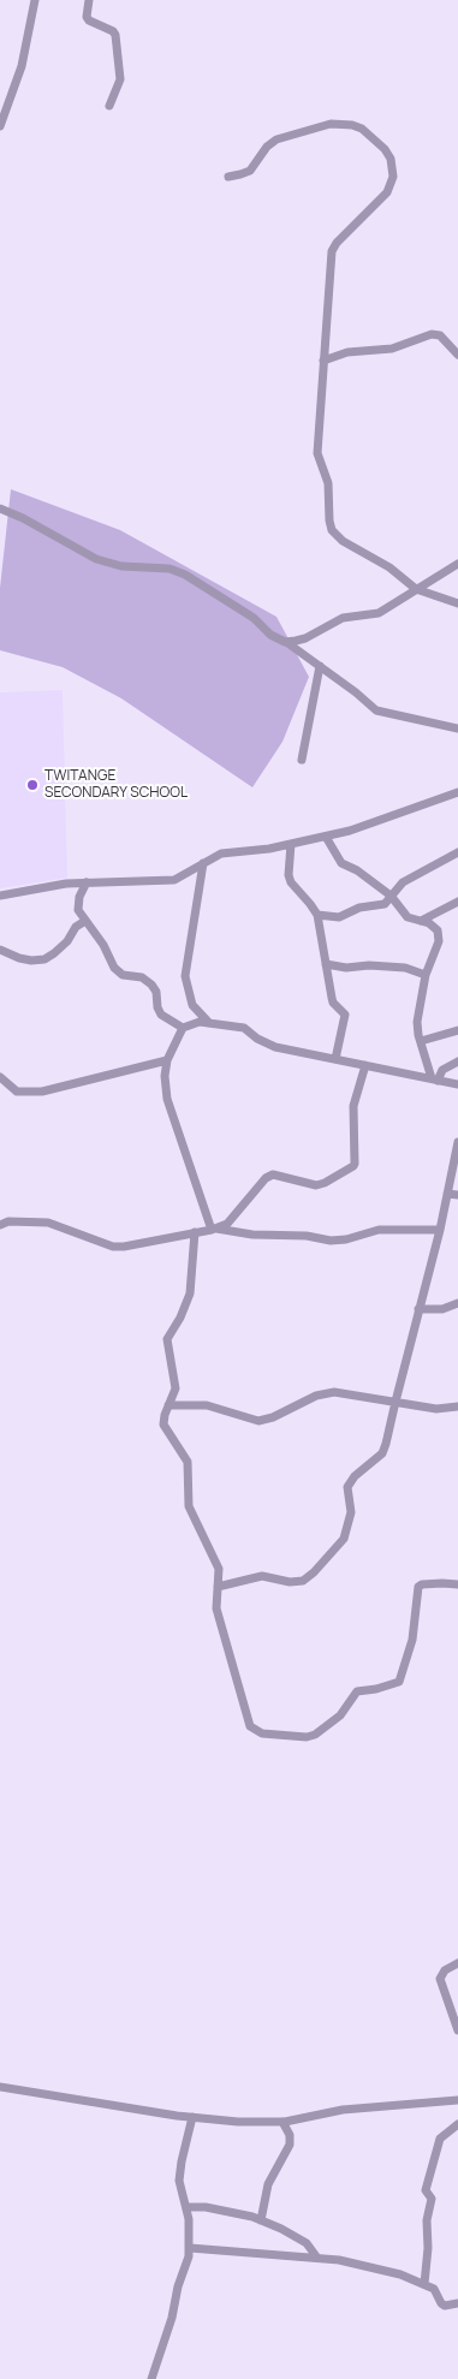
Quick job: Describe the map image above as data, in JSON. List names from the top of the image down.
{
  "places": ["TWITANGE SECONDARY SCHOOL"]
}
